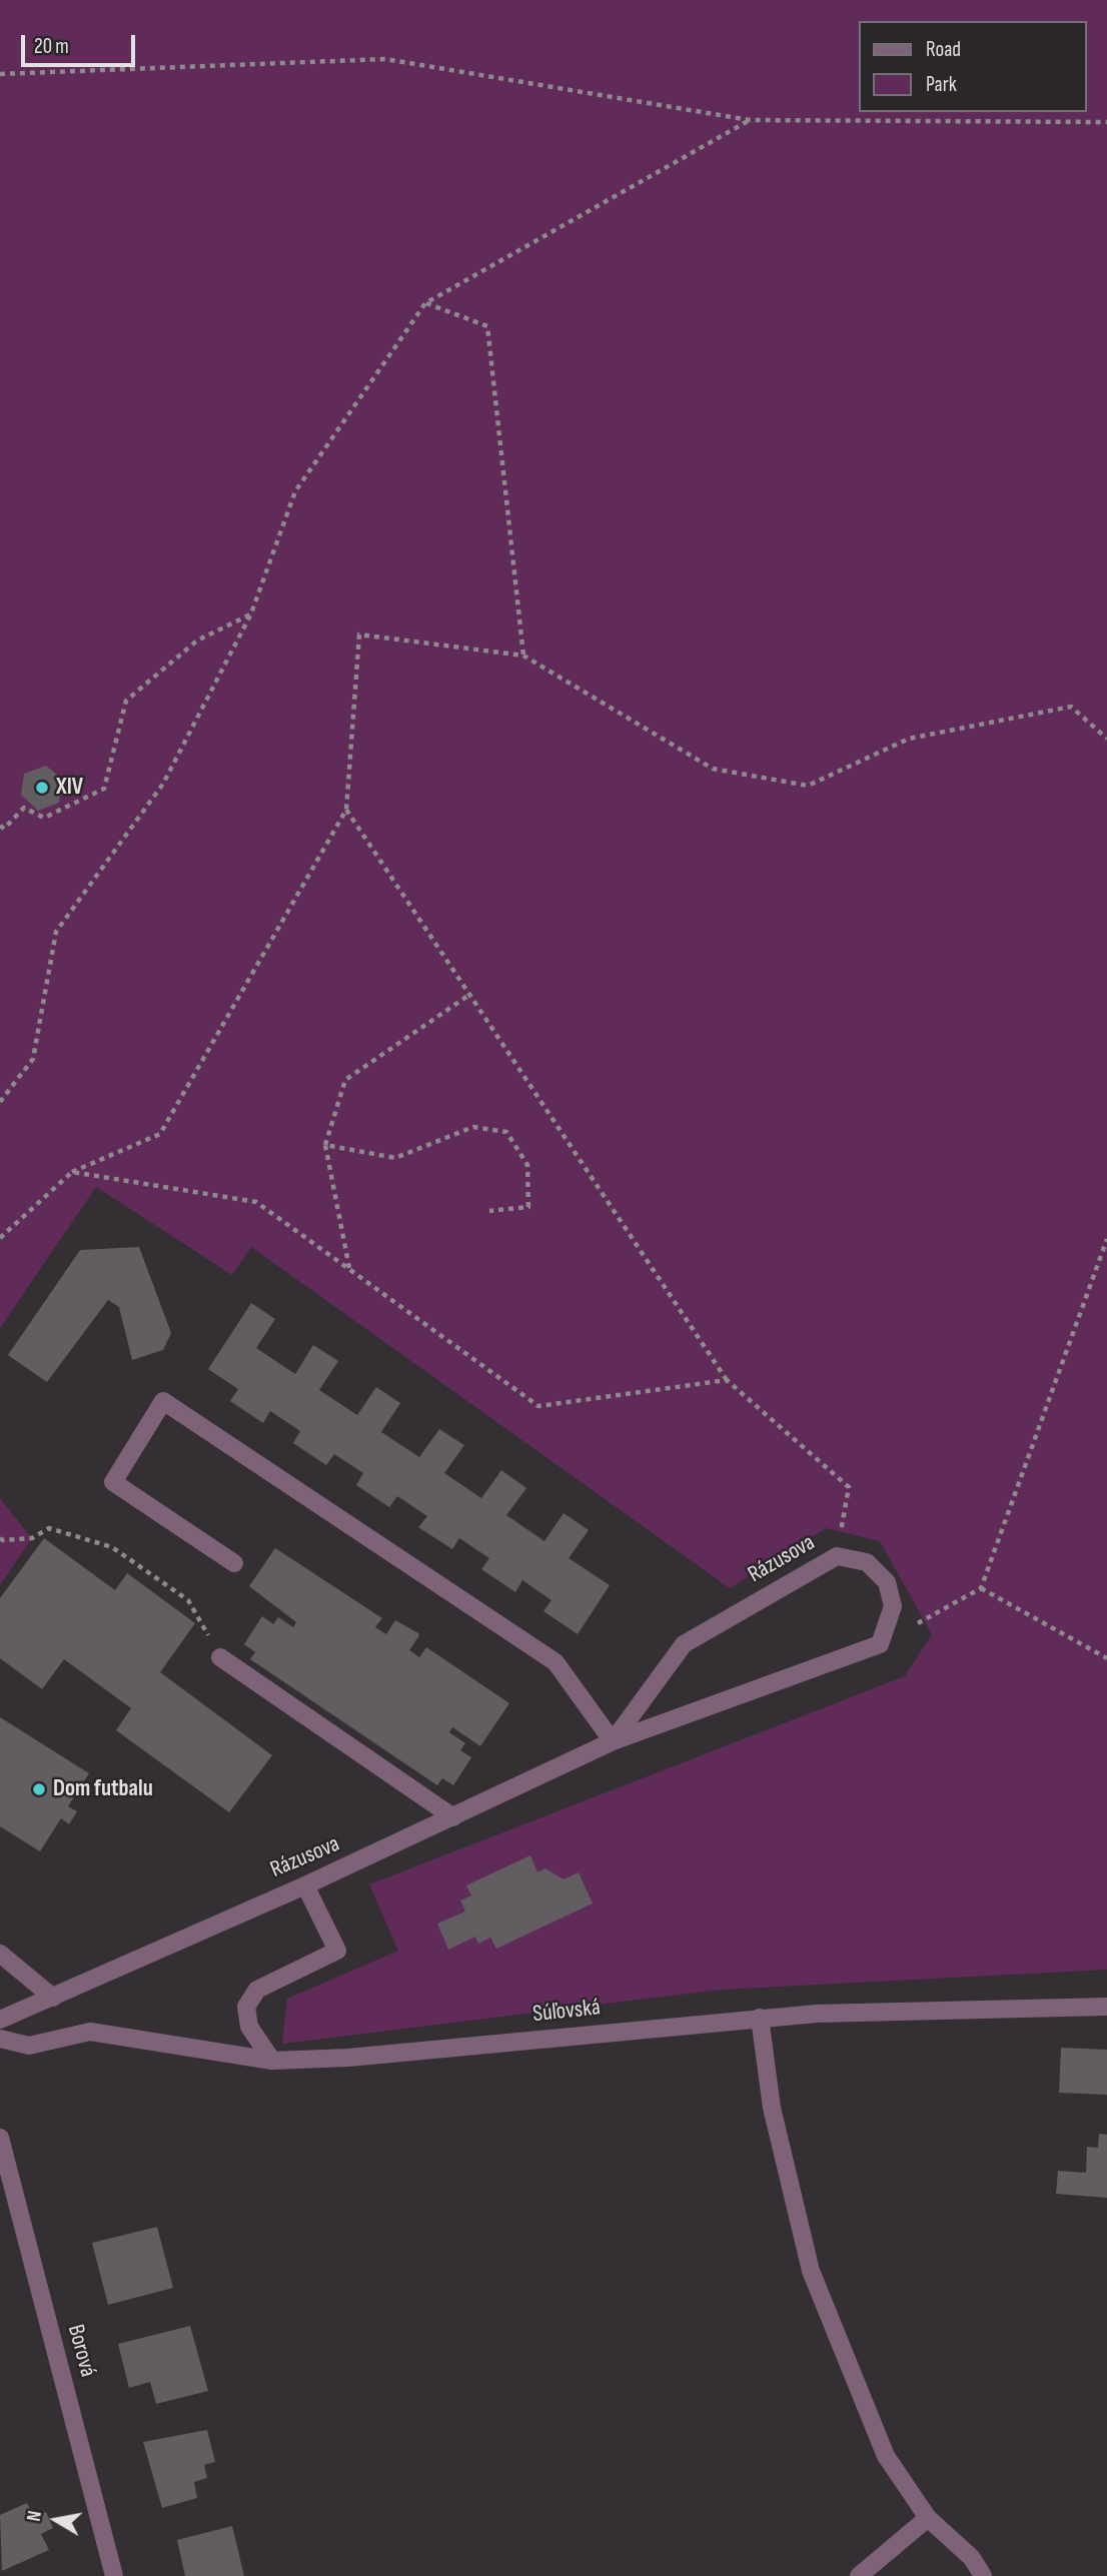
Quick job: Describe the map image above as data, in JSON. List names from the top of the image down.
{
  "streets": {
    "street": ["Rázusova", "Súľovská", "Borová"]
  },
  "places": ["XIV", "Dom futbalu"],
  "legend": ["Road", "Park"],
  "scale_bar": "20 m",
  "north": "left"
}
